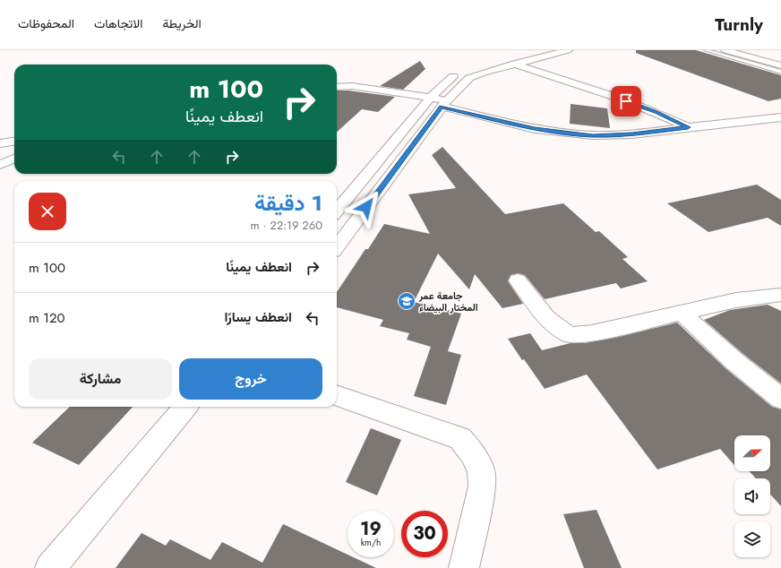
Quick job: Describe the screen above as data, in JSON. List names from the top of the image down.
{
  "places": {
    "school or university": ["جامعة عمر المختار البيضاء"]
  },
  "north": "right",
  "page": {
    "header": "Turnly",
    "nav": ["الخريطة", "الاتجاهات", "المحفوظات"],
    "turn": ["100 m", "انعطف يمينًا"],
    "heading": ["1 دقيقة", "260 m · 22:19"],
    "list": [
      {
        "name": "انعطف يمينًا",
        "value": "100 m"
      },
      {
        "name": "انعطف يسارًا",
        "value": "120 m"
      }
    ],
    "buttons": ["خروج", "مشاركة"],
    "speed": "19 km/h",
    "limit": "30"
  }
}
